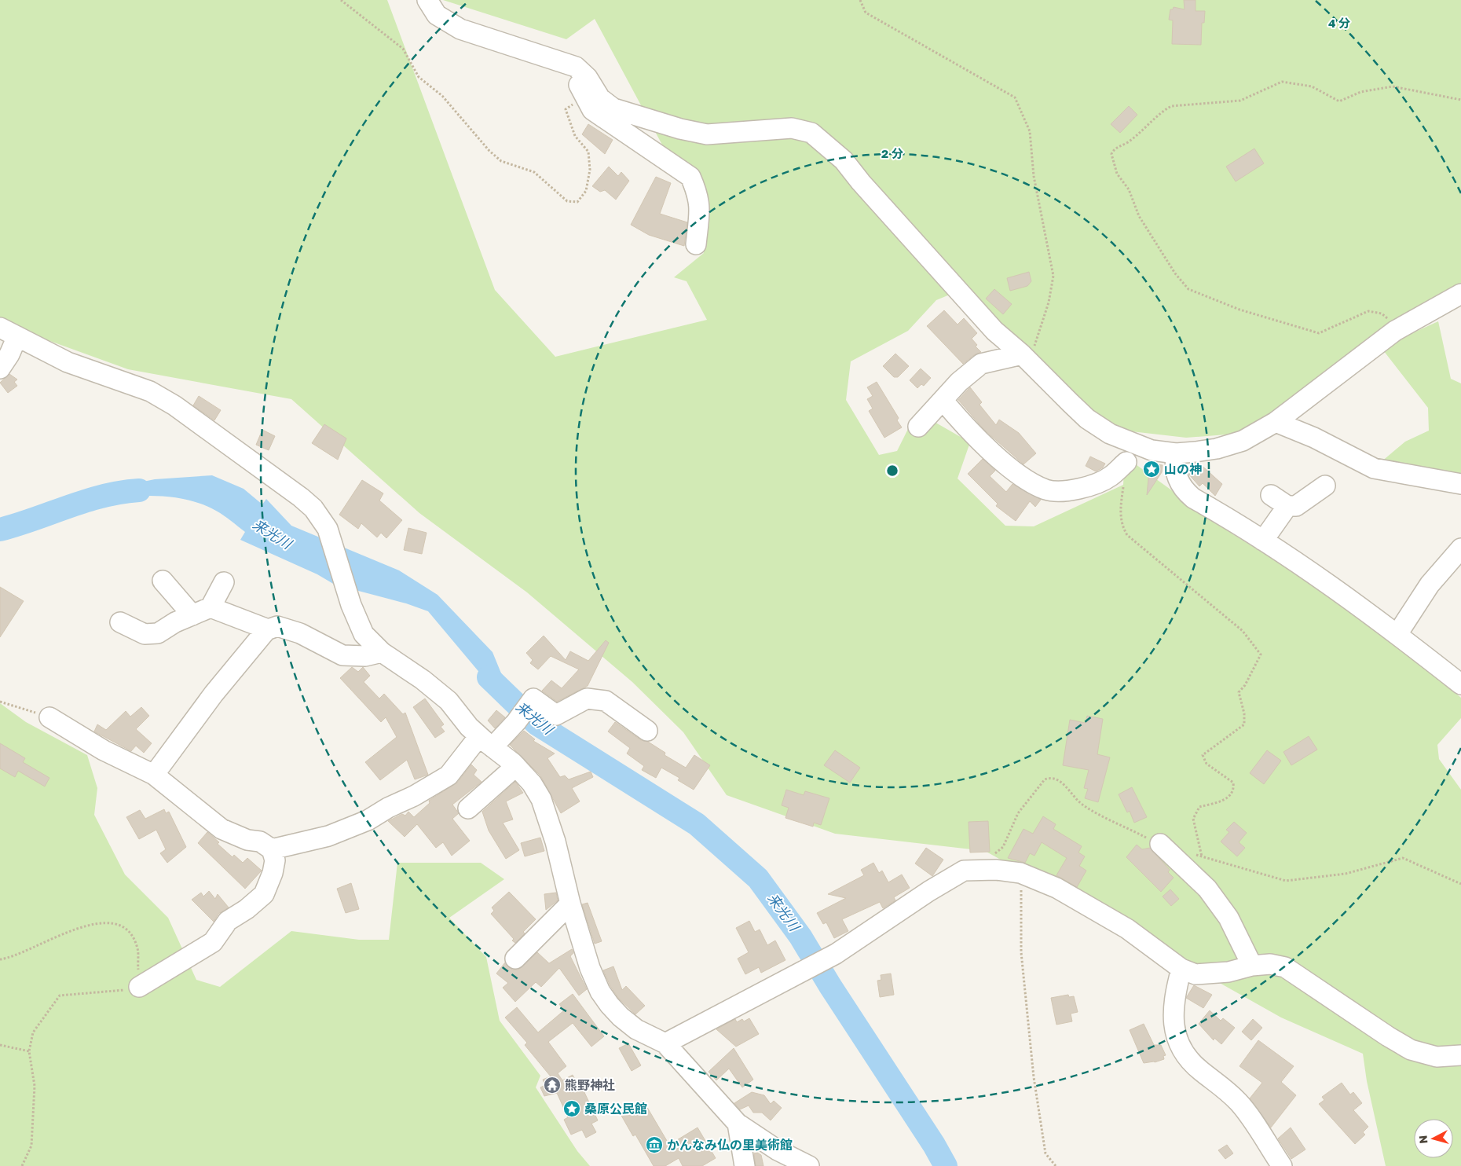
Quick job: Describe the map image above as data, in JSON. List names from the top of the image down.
{
  "water": ["来光川"],
  "places": {
    "place": ["山の神", "桑原公民館"],
    "temple": ["熊野神社"],
    "museum": ["かんなみ仏の里美術館"]
  },
  "north": "left",
  "rings": ["4 分", "2 分"]
}
